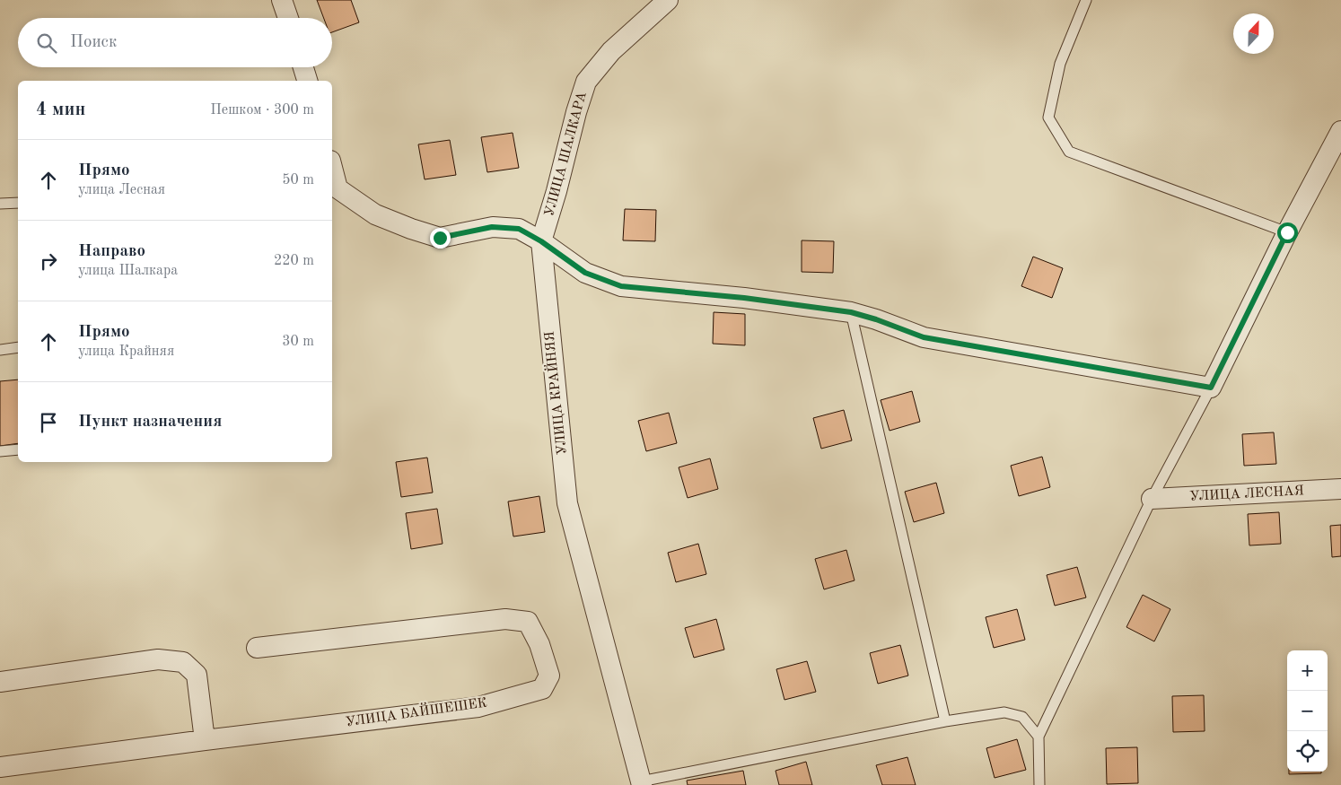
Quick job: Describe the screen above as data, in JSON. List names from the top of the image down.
{
  "streets": {
    "street": [
      "УЛИЦА ШАЛКАРА",
      "УЛИЦА КРАЙНЯЯ",
      "УЛИЦА ЛЕСНАЯ",
      "УЛИЦА БАЙШЕШЕК"
    ]
  },
  "crossings": [
    ["УЛИЦА ШАЛКАРА", "УЛИЦА КРАЙНЯЯ"]
  ],
  "north": "top",
  "page": {
    "search": "Поиск",
    "heading": ["4 мин", "Пешком · 300 m"],
    "list": [
      ["Прямо", "улица Лесная", "50 m"],
      ["Направо", "улица Шалкара", "220 m"],
      ["Прямо", "улица Крайняя", "30 m"],
      "Пункт назначения"
    ],
    "map_buttons": ["+", "−"]
  }
}
